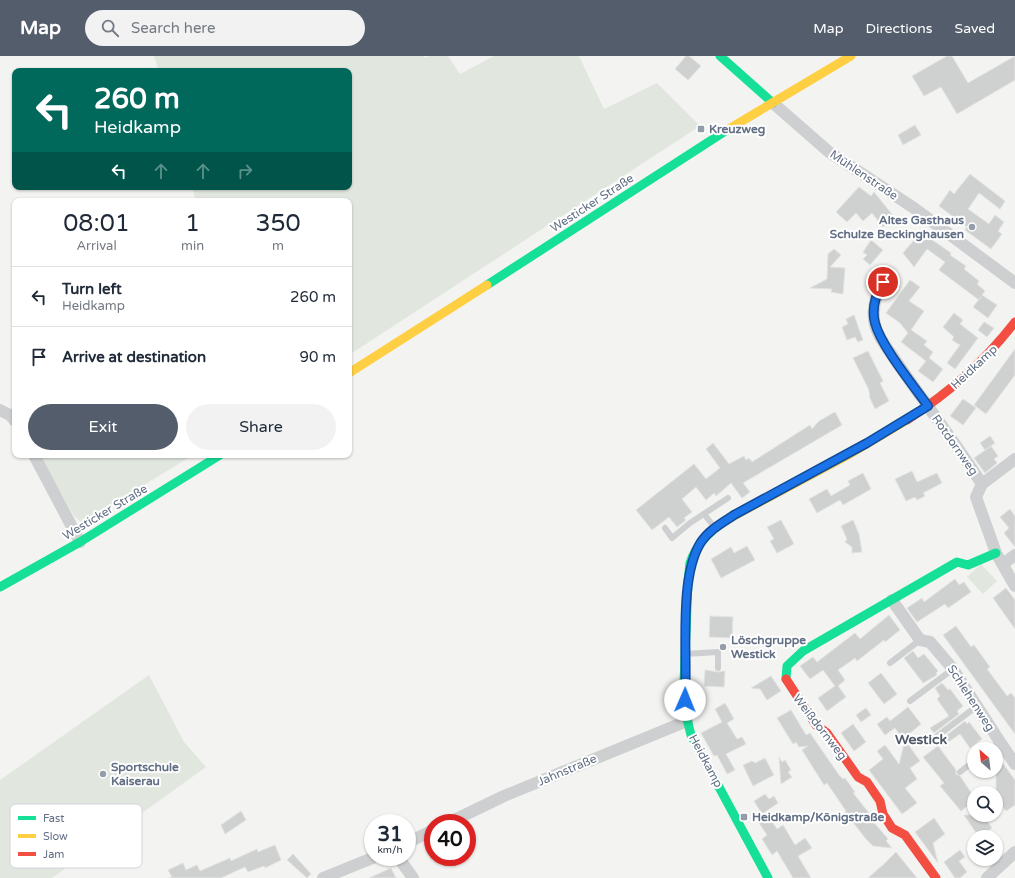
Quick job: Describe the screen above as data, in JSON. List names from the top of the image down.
{
  "streets": {
    "street": [
      "Mühlenstraße",
      "Westicker Straße",
      "Heidkamp",
      "Rotdornweg",
      "Schlehenweg",
      "Weißdornweg",
      "Jahnstraße"
    ]
  },
  "crossings": [
    ["Mühlenstraße", "Westicker Straße"],
    ["Heidkamp", "Rotdornweg"],
    ["Heidkamp", "Jahnstraße"],
    ["Rotdornweg", "Weißdornweg"],
    ["Schlehenweg", "Weißdornweg"]
  ],
  "districts": ["Westick"],
  "places": {
    "transit": ["Kreuzweg", "Heidkamp/Königstraße"],
    "other": ["Altes Gasthaus Schulze Beckinghausen", "Löschgruppe Westick", "Sportschule Kaiserau"]
  },
  "legend": ["Fast", "Slow", "Jam"],
  "north": "top left",
  "page": {
    "header": "Map",
    "search": "Search here",
    "nav": ["Map", "Directions", "Saved"],
    "turn": ["260 m", "Heidkamp"],
    "eta": [
      "08:01",
      "Arrival",
      "1",
      "min",
      "350",
      "m"
    ],
    "list": [
      {
        "name": "Turn left",
        "note": "Heidkamp",
        "value": "260 m"
      },
      {
        "name": "Arrive at destination",
        "value": "90 m"
      }
    ],
    "buttons": ["Exit", "Share"],
    "speed": "31 km/h",
    "limit": "40"
  }
}
